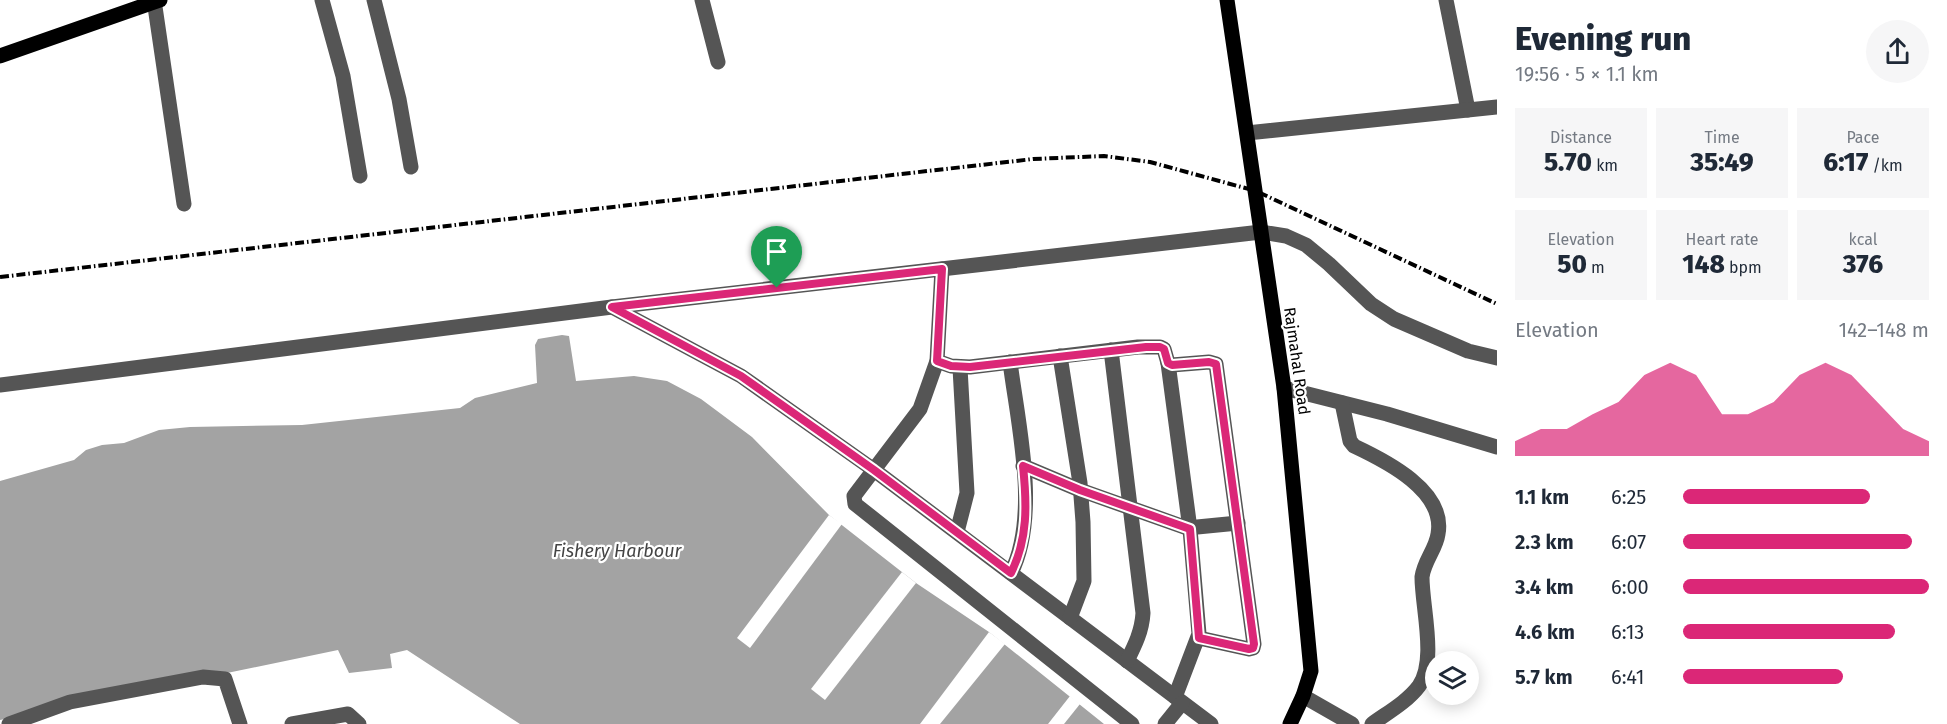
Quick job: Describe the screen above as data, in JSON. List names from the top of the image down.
{
  "streets": {
    "main road": ["Rajmahal Road"]
  },
  "water": ["Fishery Harbour"],
  "page": {
    "heading": ["Evening run", "19:56 · 5 × 1.1 km"],
    "stats": [
      ["Distance", "5.70 km"],
      ["Time", "35:49"],
      ["Pace", "6:17 /km"],
      ["Elevation", "50 m"],
      ["Heart rate", "148 bpm"],
      ["kcal", "376"]
    ],
    "chart": ["Elevation", "142–148 m"],
    "list": [
      {
        "name": "1.1 km",
        "note": "6:25"
      },
      {
        "name": "2.3 km",
        "note": "6:07"
      },
      {
        "name": "3.4 km",
        "note": "6:00"
      },
      {
        "name": "4.6 km",
        "note": "6:13"
      },
      {
        "name": "5.7 km",
        "note": "6:41"
      }
    ]
  }
}
